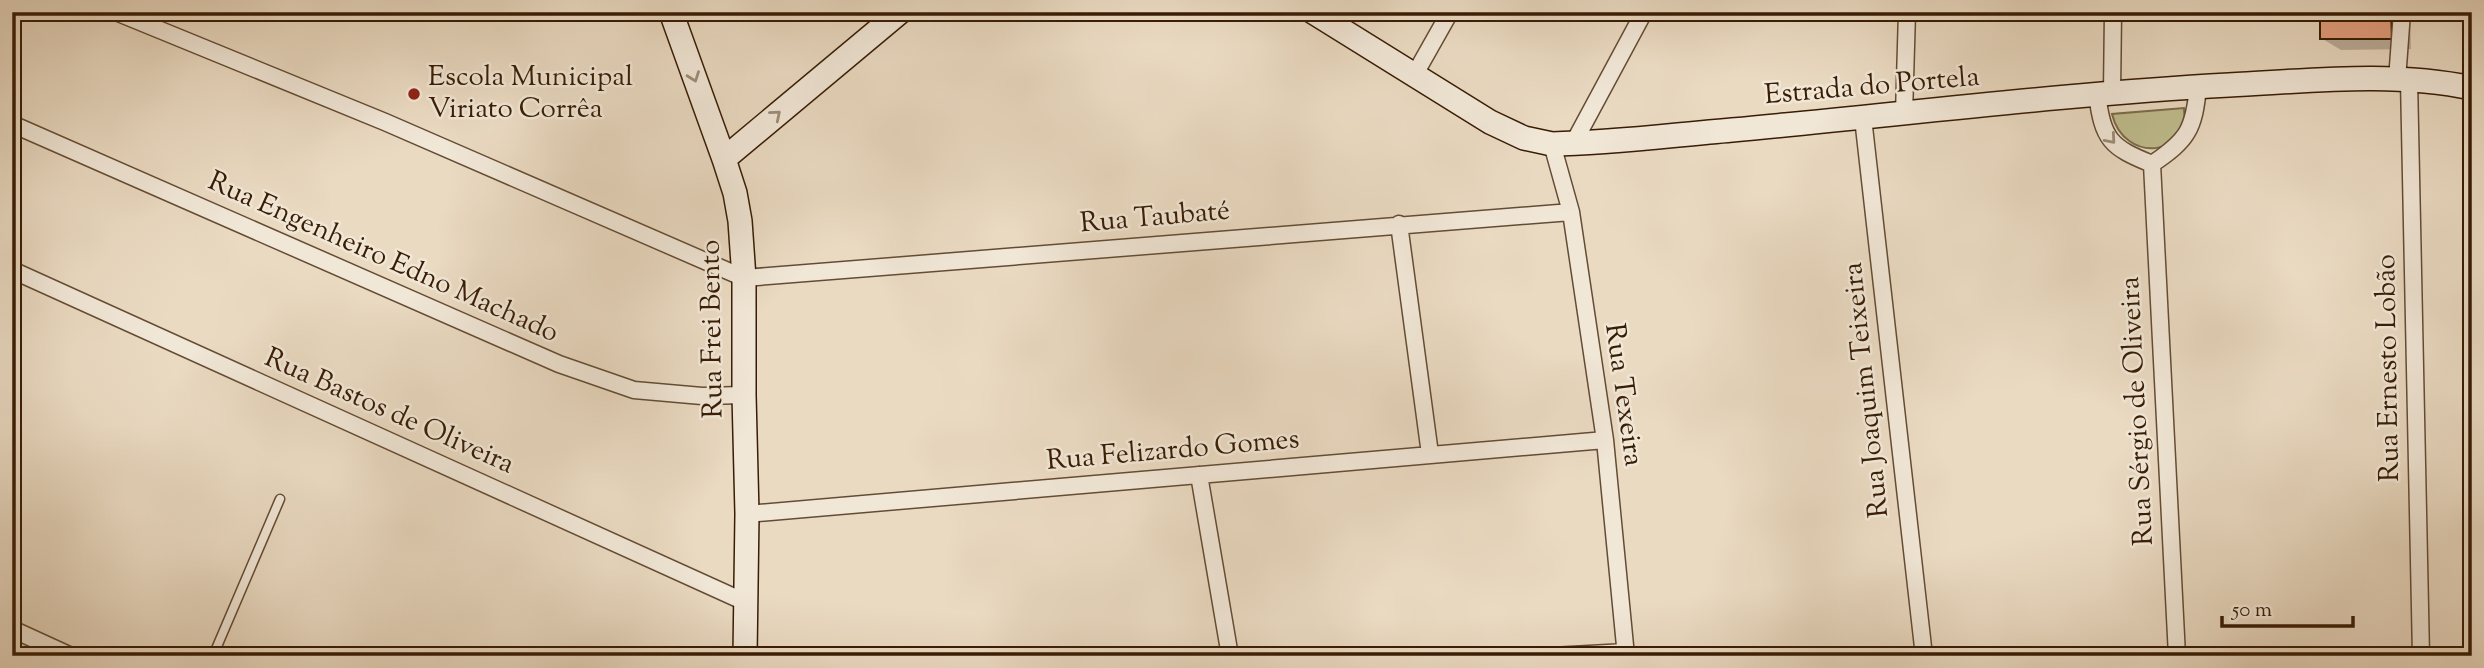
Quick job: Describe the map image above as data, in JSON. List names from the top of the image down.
{
  "streets": {
    "main road": ["Estrada do Portela", "Rua Frei Bento"],
    "street": [
      "Rua Taubaté",
      "Rua Engenheiro Edno Machado",
      "Rua Ernesto Lobão",
      "Rua Joaquim Teixeira",
      "Rua Texeira",
      "Rua Sérgio de Oliveira",
      "Rua Bastos de Oliveira",
      "Rua Felizardo Gomes"
    ]
  },
  "crossings": [
    ["Estrada do Portela", "Rua Ernesto Lobão"],
    ["Estrada do Portela", "Rua Joaquim Teixeira"],
    ["Estrada do Portela", "Rua Texeira"],
    ["Rua Taubaté", "Rua Frei Bento"],
    ["Rua Taubaté", "Rua Texeira"],
    ["Rua Engenheiro Edno Machado", "Rua Frei Bento"],
    ["Rua Frei Bento", "Rua Bastos de Oliveira"],
    ["Rua Frei Bento", "Rua Felizardo Gomes"],
    ["Rua Texeira", "Rua Felizardo Gomes"]
  ],
  "places": ["Escola Municipal Viriato Corrêa"],
  "scale_bar": "50 m"
}
